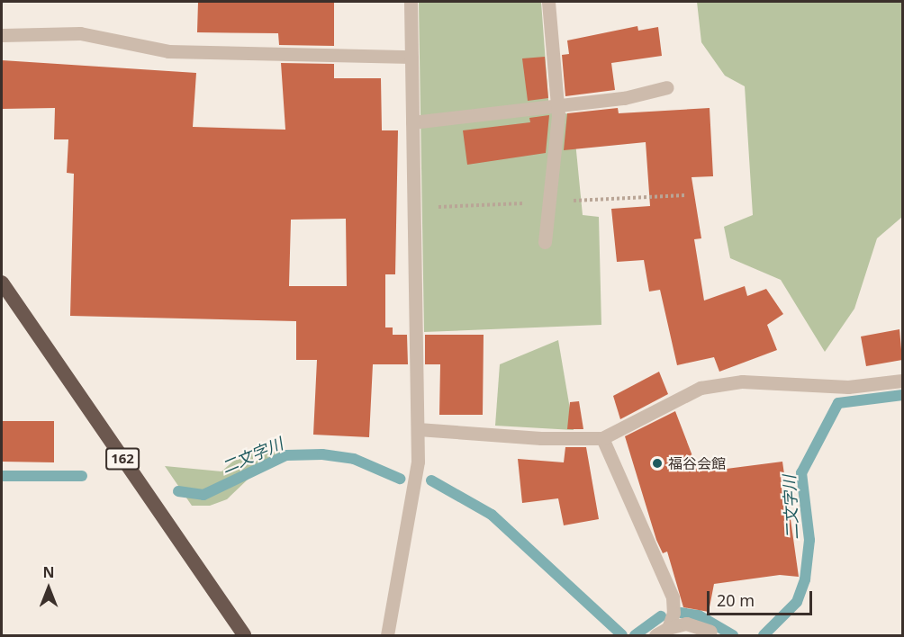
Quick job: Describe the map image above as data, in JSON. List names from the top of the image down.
{
  "streets": {
    "highway": ["162"]
  },
  "water": ["二文字川"],
  "places": ["福谷会館"],
  "scale_bar": "20 m",
  "north": "top"
}
